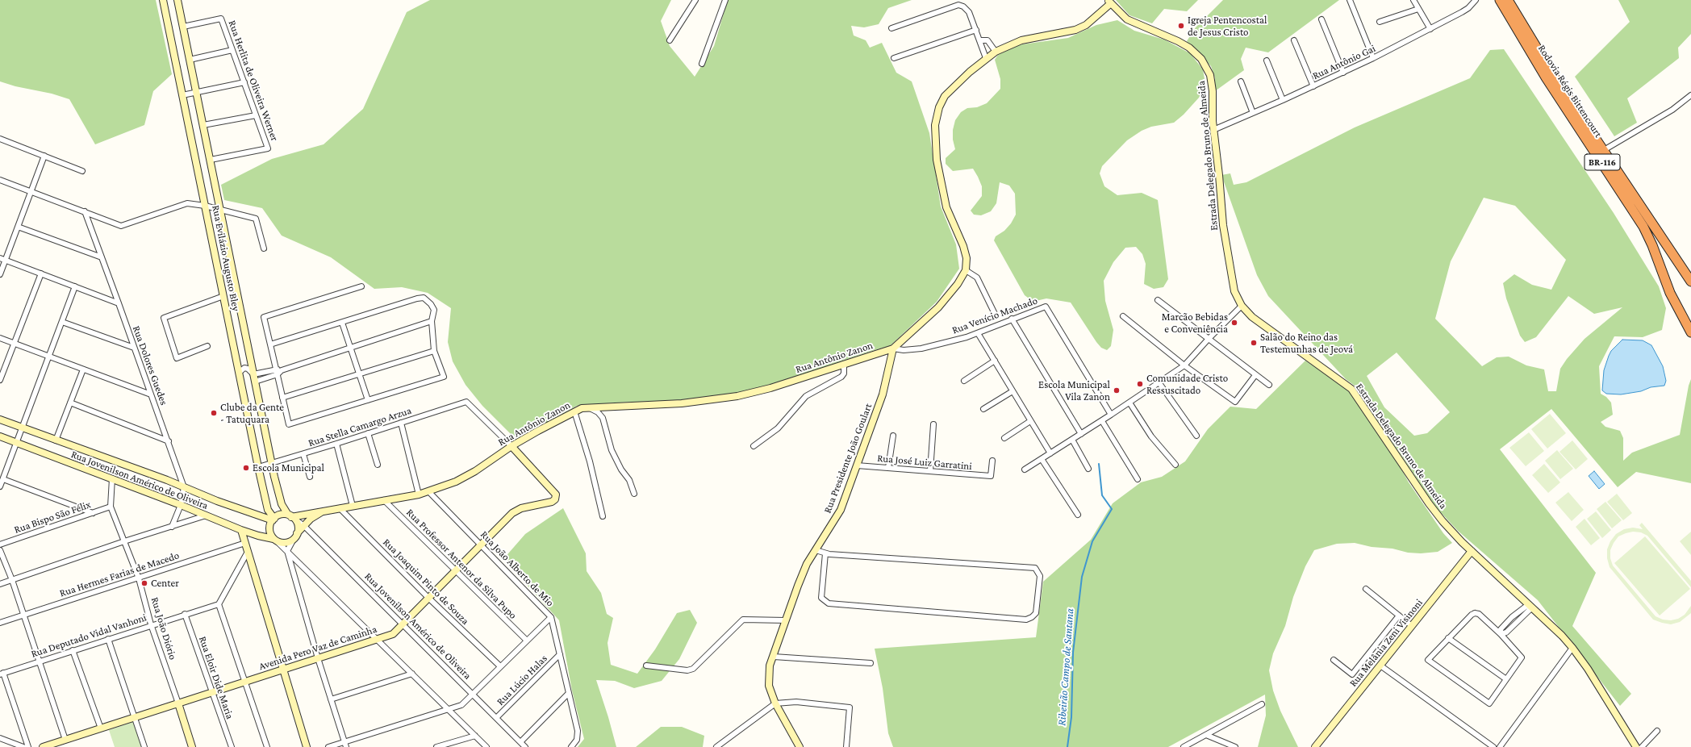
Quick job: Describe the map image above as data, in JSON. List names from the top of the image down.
{
  "streets": {
    "highway": ["Rodovia Régis Bittencourt", "BR-116"],
    "main road": [
      "Estrada Delegado Bruno de Almeida",
      "Rua Evilázio Augusto Bley",
      "Rua Antônio Zanon",
      "Rua Presidente João Goulart",
      "Rua Jovenilson Américo de Oliveira",
      "Rua João Diório",
      "Rua Melânia Zeni Visinoni",
      "Avenida Pero Vaz de Caminha"
    ],
    "street": [
      "Rua Antônio Gai",
      "Rua Herlita de Oliveira Werner",
      "Rua Venício Machado",
      "Rua Dolores Guedes",
      "Rua Stella Camargo Arzua",
      "Rua José Luiz Garratini",
      "Rua Bispo São Félix",
      "Rua Professor Antenor da Silva Pupo",
      "Rua João Alberto de Mio",
      "Rua Hermes Farias de Macedo",
      "Rua Joaquim Pinto de Souza",
      "Rua Deputado Vidal Vanhoni",
      "Rua Eloir Dide Maria",
      "Rua Lúcio Halas"
    ]
  },
  "crossings": [
    ["Rua Antônio Gai", "Estrada Delegado Bruno de Almeida"],
    ["Rua Herlita de Oliveira Werner", "Rua Evilázio Augusto Bley"],
    ["Estrada Delegado Bruno de Almeida", "Rua Melânia Zeni Visinoni"],
    ["Rua Evilázio Augusto Bley", "Rua Antônio Zanon"],
    ["Rua Evilázio Augusto Bley", "Rua Stella Camargo Arzua"],
    ["Rua Evilázio Augusto Bley", "Rua Jovenilson Américo de Oliveira"],
    ["Rua Venício Machado", "Rua Antônio Zanon"],
    ["Rua Venício Machado", "Rua Presidente João Goulart"],
    ["Rua Antônio Zanon", "Rua Stella Camargo Arzua"],
    ["Rua Antônio Zanon", "Rua Presidente João Goulart"],
    ["Rua Antônio Zanon", "Rua Jovenilson Américo de Oliveira"],
    ["Rua Antônio Zanon", "Rua Professor Antenor da Silva Pupo"],
    ["Rua Antônio Zanon", "Rua João Alberto de Mio"],
    ["Rua Antônio Zanon", "Rua Joaquim Pinto de Souza"],
    ["Rua Antônio Zanon", "Avenida Pero Vaz de Caminha"],
    ["Rua Dolores Guedes", "Rua Jovenilson Américo de Oliveira"],
    ["Rua Stella Camargo Arzua", "Avenida Pero Vaz de Caminha"],
    ["Rua Presidente João Goulart", "Rua José Luiz Garratini"],
    ["Rua Jovenilson Américo de Oliveira", "Rua João Diório"],
    ["Rua Jovenilson Américo de Oliveira", "Avenida Pero Vaz de Caminha"],
    ["Rua Jovenilson Américo de Oliveira", "Rua Lúcio Halas"],
    ["Rua Bispo São Félix", "Rua João Diório"],
    ["Rua Professor Antenor da Silva Pupo", "Avenida Pero Vaz de Caminha"],
    ["Rua João Alberto de Mio", "Avenida Pero Vaz de Caminha"],
    ["Rua João Alberto de Mio", "Rua Lúcio Halas"],
    ["Rua Hermes Farias de Macedo", "Rua João Diório"],
    ["Rua Joaquim Pinto de Souza", "Avenida Pero Vaz de Caminha"],
    ["Rua João Diório", "Rua Deputado Vidal Vanhoni"],
    ["Rua João Diório", "Avenida Pero Vaz de Caminha"],
    ["Rua Deputado Vidal Vanhoni", "Rua Eloir Dide Maria"],
    ["Avenida Pero Vaz de Caminha", "Rua Eloir Dide Maria"]
  ],
  "water": ["Ribeirão Campo de Santana"],
  "places": [
    "Igreja Pentencostal de Jesus Cristo",
    "Marcão Bebidas e Conveniência",
    "Salão do Reino das Testemunhas de Jeová",
    "Comunidade Cristo Ressuscitado",
    "Escola Municipal Vila Zanon",
    "Clube da Gente - Tatuquara",
    "Escola Municipal",
    "Center"
  ]
}
